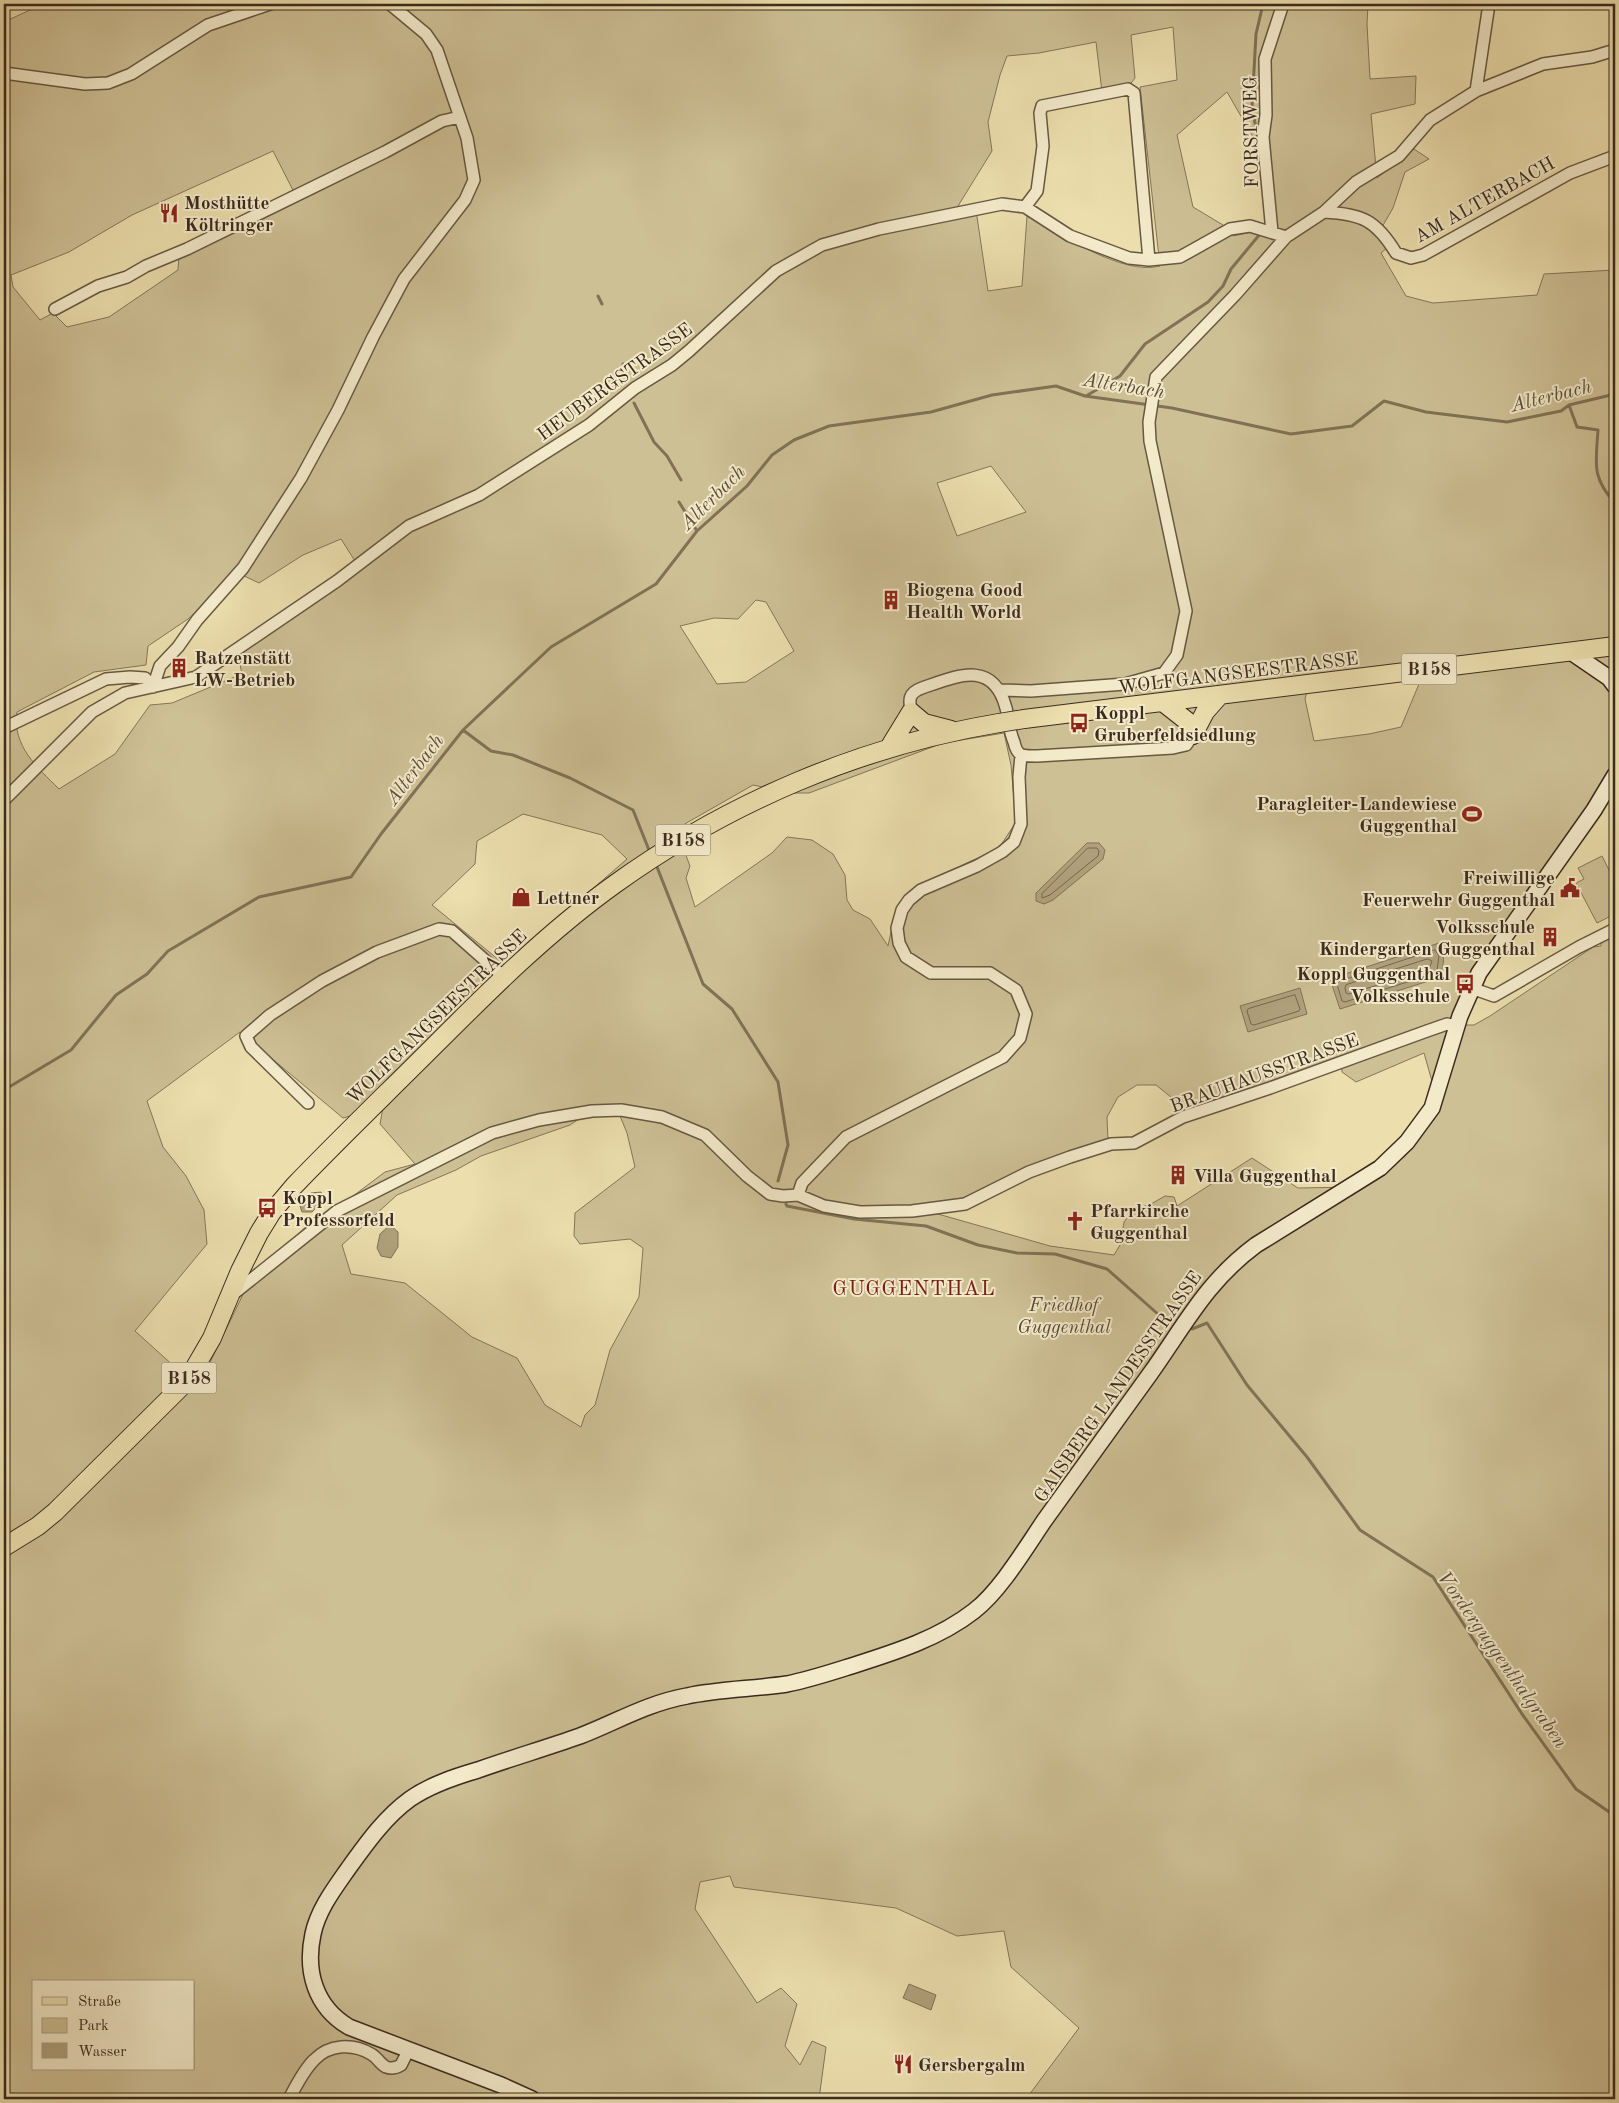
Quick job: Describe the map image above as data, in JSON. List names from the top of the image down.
{
  "streets": {
    "main road": ["B158", "WOLFGANGSEESTRASSE", "GAISBERG LANDESSTRASSE"],
    "street": [
      "FORSTWEG",
      "AM ALTERBACH",
      "HEUBERGSTRASSE",
      "BRAUHAUSSTRASSE"
    ]
  },
  "crossings": [
    ["FORSTWEG", "HEUBERGSTRASSE"],
    ["WOLFGANGSEESTRASSE", "BRAUHAUSSTRASSE"],
    ["BRAUHAUSSTRASSE", "GAISBERG LANDESSTRASSE"]
  ],
  "districts": ["GUGGENTHAL"],
  "water": ["Alterbach", "Vorderguggenthalgraben"],
  "parks": ["Friedhof Guggenthal"],
  "places": {
    "restaurant": ["Mosthütte Költringer", "Gersbergalm"],
    "building": [
      "Biogena Good Health World",
      "Ratzenstätt LW-Betrieb",
      "Volksschule Kindergarten Guggenthal",
      "Villa Guggenthal"
    ],
    "bus stop": ["Koppl Gruberfeldsiedlung", "Koppl Guggenthal Volksschule", "Koppl Professorfeld"],
    "sports": ["Paragleiter-Landewiese Guggenthal"],
    "public building": ["Freiwillige Feuerwehr Guggenthal"],
    "shop": ["Lettner"],
    "church": ["Pfarrkirche Guggenthal"]
  },
  "legend": ["Straße", "Park", "Wasser"]
}
